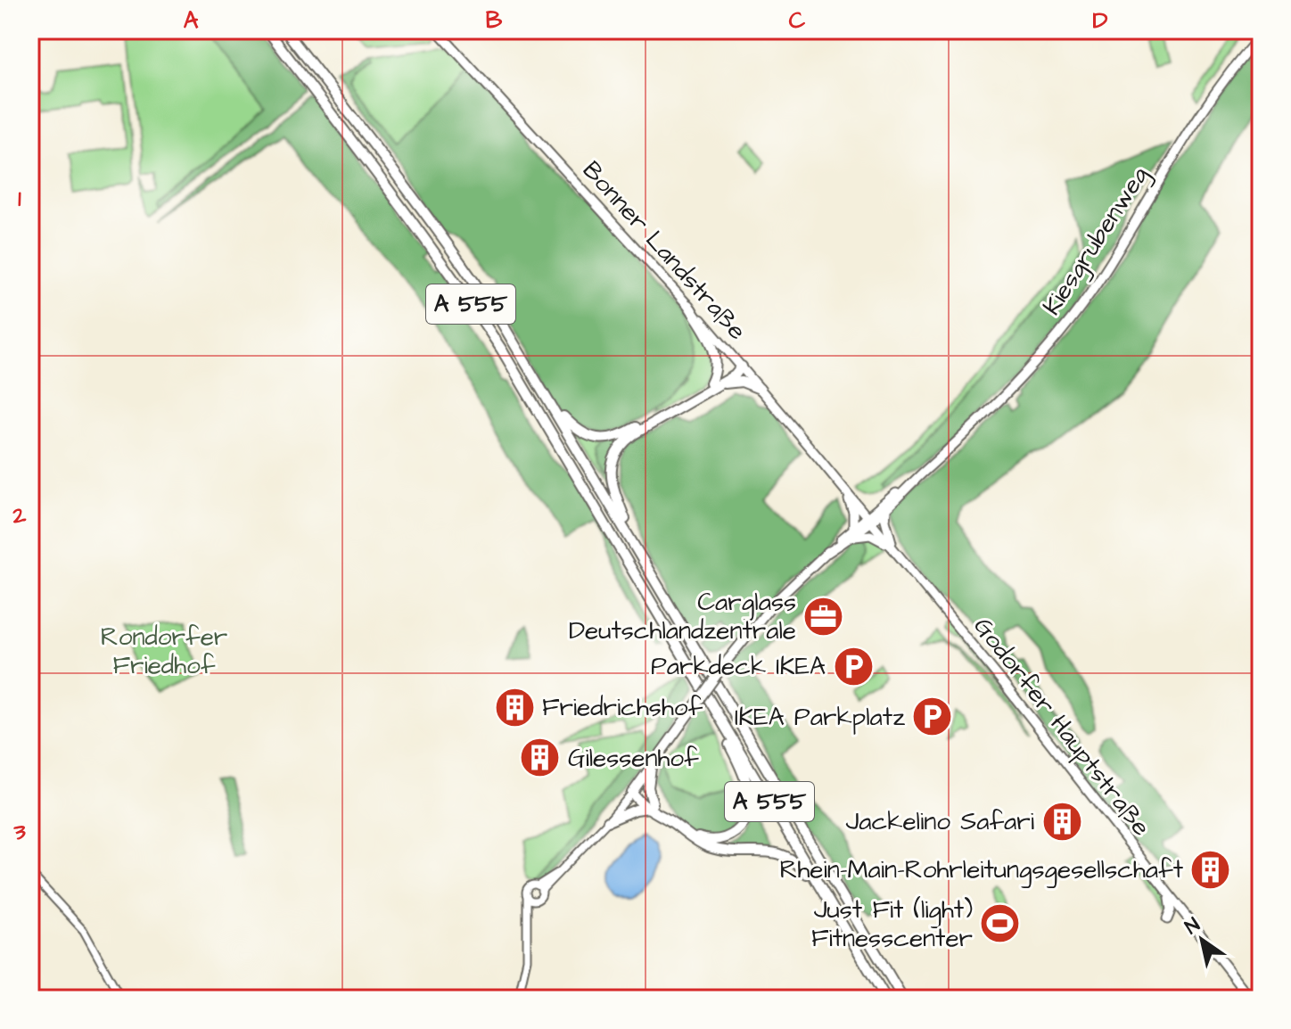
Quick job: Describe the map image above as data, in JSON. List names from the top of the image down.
{
  "streets": {
    "highway": ["A 555"],
    "main road": ["Kiesgrubenweg", "Bonner Landstraße", "Godorfer Hauptstraße"]
  },
  "crossings": [
    ["Kiesgrubenweg", "Bonner Landstraße"],
    ["Kiesgrubenweg", "Godorfer Hauptstraße"],
    ["Bonner Landstraße", "Godorfer Hauptstraße"]
  ],
  "parks": ["Rondorfer Friedhof"],
  "places": {
    "office": ["Carglass Deutschlandzentrale"],
    "parking": ["Parkdeck IKEA", "IKEA Parkplatz"],
    "building": [
      "Friedrichshof",
      "Gilessenhof",
      "Jackelino Safari",
      "Rhein-Main-Rohrleitungsgesellschaft"
    ],
    "sports": ["Just Fit (light) Fitnesscenter"]
  },
  "north": "top left",
  "grid": {
    "columns": [
      "A",
      "B",
      "C",
      "D"
    ],
    "rows": ["1", "2", "3"]
  }
}
